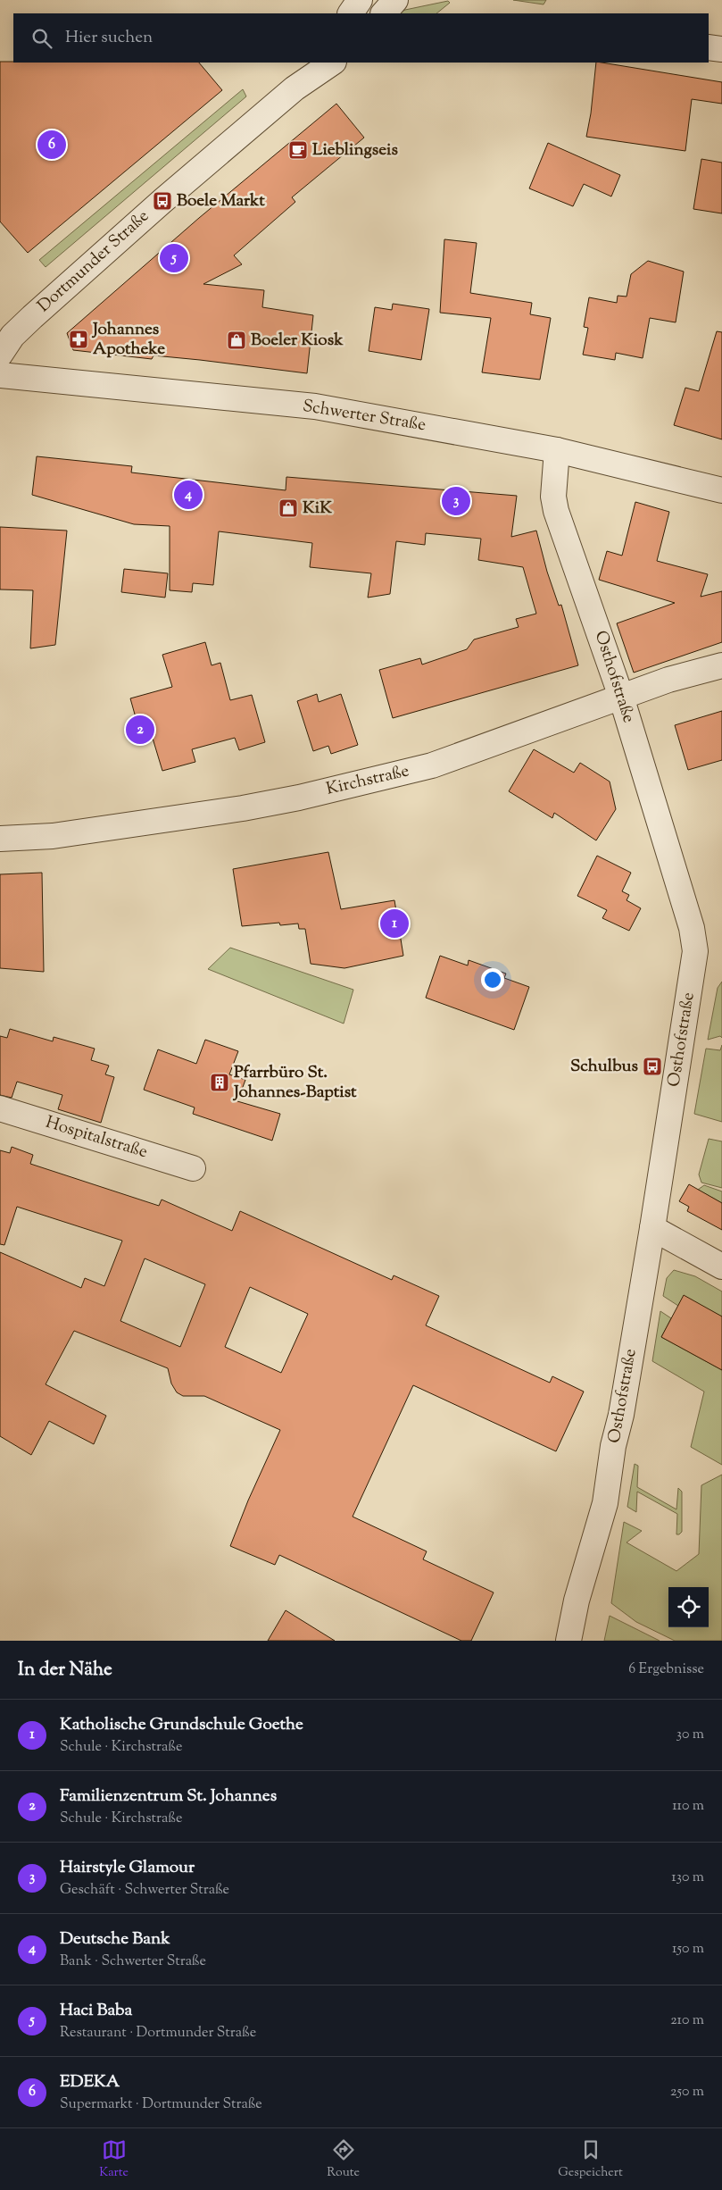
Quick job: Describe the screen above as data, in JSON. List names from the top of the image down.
{
  "streets": {
    "street": [
      "Dortmunder Straße",
      "Schwerter Straße",
      "Osthofstraße",
      "Kirchstraße",
      "Hospitalstraße"
    ]
  },
  "crossings": [
    ["Schwerter Straße", "Osthofstraße"],
    ["Osthofstraße", "Kirchstraße"]
  ],
  "places": {
    "cafe": ["Lieblingseis"],
    "bus stop": ["Boele Markt", "Schulbus"],
    "pharmacy": ["Johannes Apotheke"],
    "shop": ["Boeler Kiosk", "KiK"],
    "building": ["Pfarrbüro St. Johannes-Baptist"]
  },
  "page": {
    "search": "Hier suchen",
    "pins": [
      "6",
      "5",
      "4",
      "3",
      "2",
      "1"
    ],
    "heading": ["In der Nähe", "6 Ergebnisse"],
    "list": [
      {
        "mark": "1",
        "name": "Katholische Grundschule Goethe",
        "note": "Schule · Kirchstraße",
        "value": "30 m"
      },
      {
        "mark": "2",
        "name": "Familienzentrum St. Johannes",
        "note": "Schule · Kirchstraße",
        "value": "110 m"
      },
      {
        "mark": "3",
        "name": "Hairstyle Glamour",
        "note": "Geschäft · Schwerter Straße",
        "value": "130 m"
      },
      {
        "mark": "4",
        "name": "Deutsche Bank",
        "note": "Bank · Schwerter Straße",
        "value": "150 m"
      },
      {
        "mark": "5",
        "name": "Haci Baba",
        "note": "Restaurant · Dortmunder Straße",
        "value": "210 m"
      },
      {
        "mark": "6",
        "name": "EDEKA",
        "note": "Supermarkt · Dortmunder Straße",
        "value": "250 m"
      }
    ],
    "nav": ["Karte", "Route", "Gespeichert"]
  }
}
